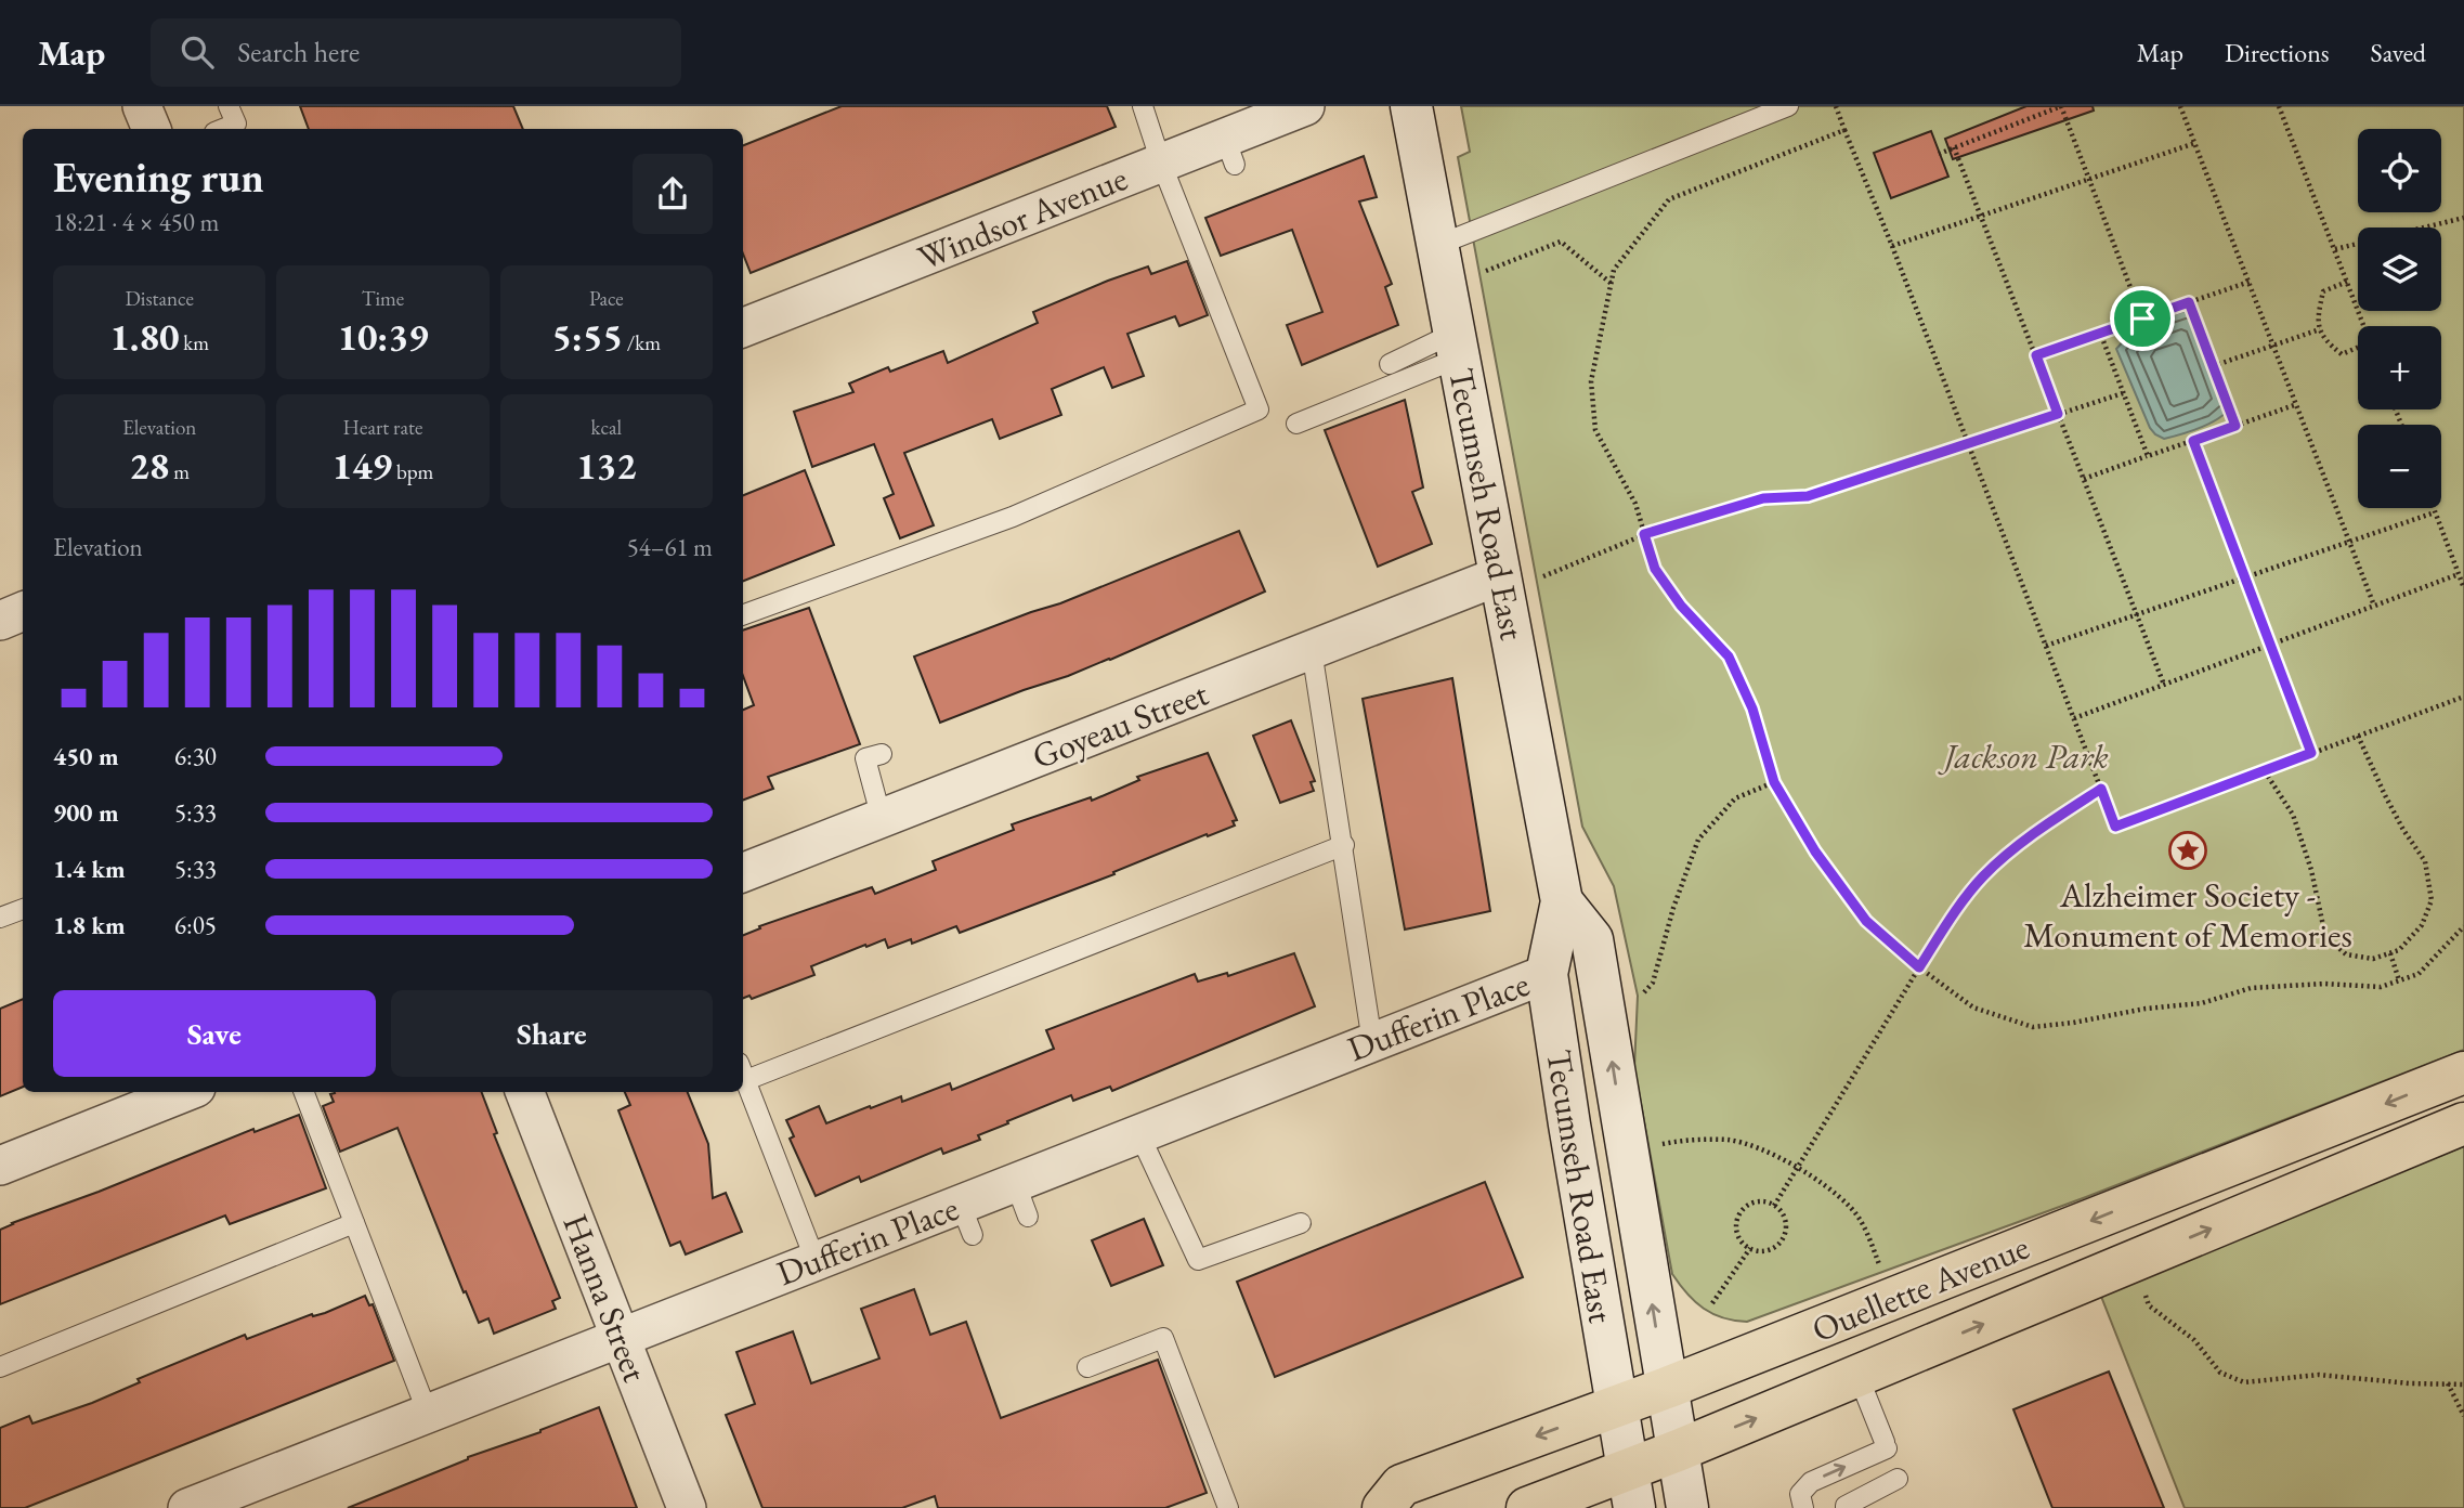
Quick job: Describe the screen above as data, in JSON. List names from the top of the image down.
{
  "streets": {
    "main road": ["Tecumseh Road East", "Ouellette Avenue"],
    "street": [
      "Windsor Avenue",
      "Goyeau Street",
      "Dufferin Place",
      "Hanna Street"
    ]
  },
  "crossings": [
    ["Tecumseh Road East", "Goyeau Street"],
    ["Tecumseh Road East", "Dufferin Place"],
    ["Tecumseh Road East", "Ouellette Avenue"],
    ["Dufferin Place", "Hanna Street"]
  ],
  "parks": ["Jackson Park"],
  "places": {
    "place": ["Alzheimer Society - Monument of Memories"]
  },
  "page": {
    "header": "Map",
    "search": "Search here",
    "nav": ["Map", "Directions", "Saved"],
    "map_buttons": ["+", "−"],
    "heading": ["Evening run", "18:21 · 4 × 450 m"],
    "stats": [
      ["Distance", "1.80 km"],
      ["Time", "10:39"],
      ["Pace", "5:55 /km"],
      ["Elevation", "28 m"],
      ["Heart rate", "149 bpm"],
      ["kcal", "132"]
    ],
    "chart": ["Elevation", "54–61 m"],
    "list": [
      {
        "name": "450 m",
        "note": "6:30"
      },
      {
        "name": "900 m",
        "note": "5:33"
      },
      {
        "name": "1.4 km",
        "note": "5:33"
      },
      {
        "name": "1.8 km",
        "note": "6:05"
      }
    ],
    "buttons": ["Save", "Share"]
  }
}
